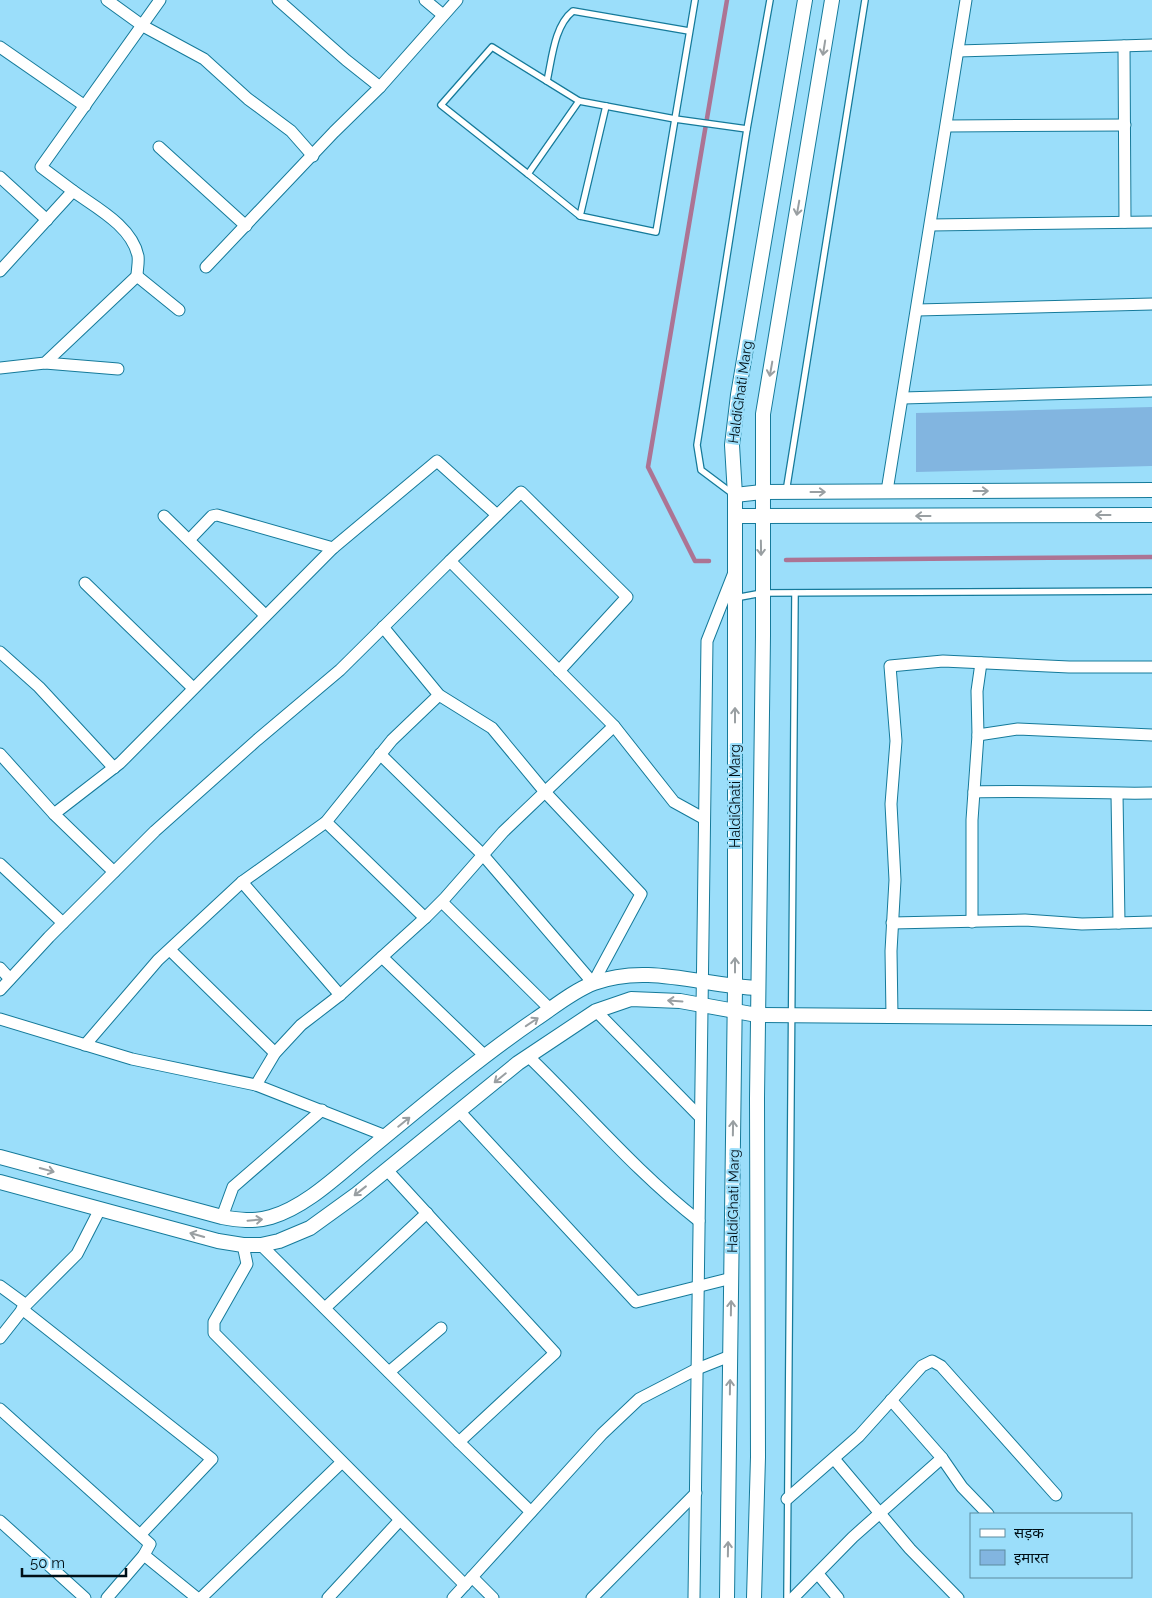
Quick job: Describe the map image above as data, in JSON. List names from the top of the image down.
{
  "streets": {
    "street": ["HaldiGhati Marg"]
  },
  "legend": ["सड़क", "इमारत"],
  "scale_bar": "50 m"
}
